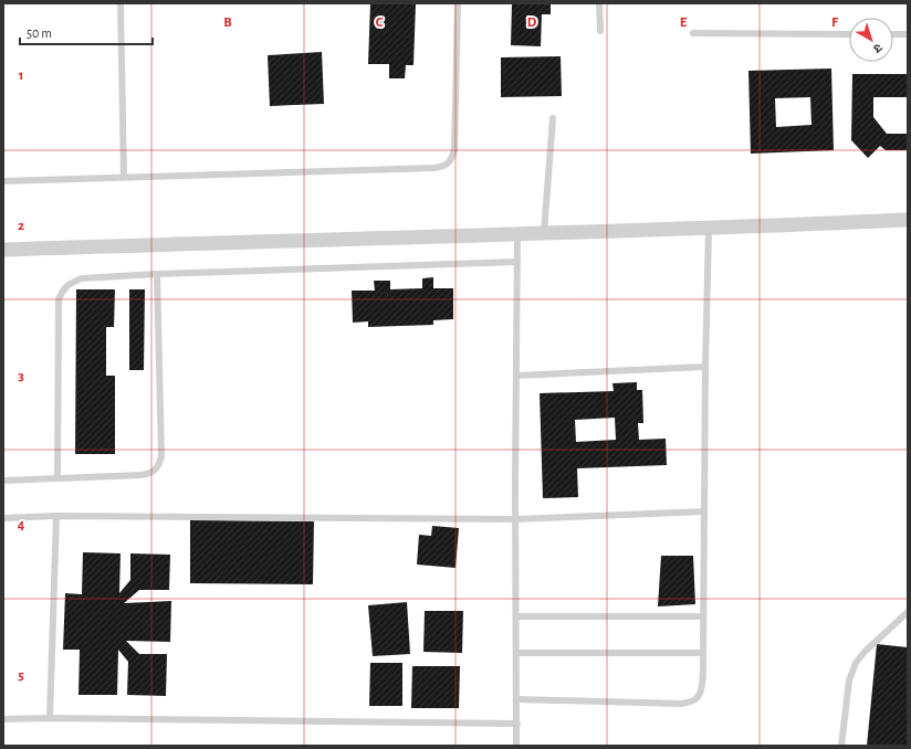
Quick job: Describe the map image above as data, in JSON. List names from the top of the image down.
{
  "scale_bar": "50 m",
  "north": "bottom right",
  "grid": {
    "columns": [
      "B",
      "C",
      "D",
      "E",
      "F"
    ],
    "rows": [
      "1",
      "2",
      "3",
      "4",
      "5"
    ]
  }
}
